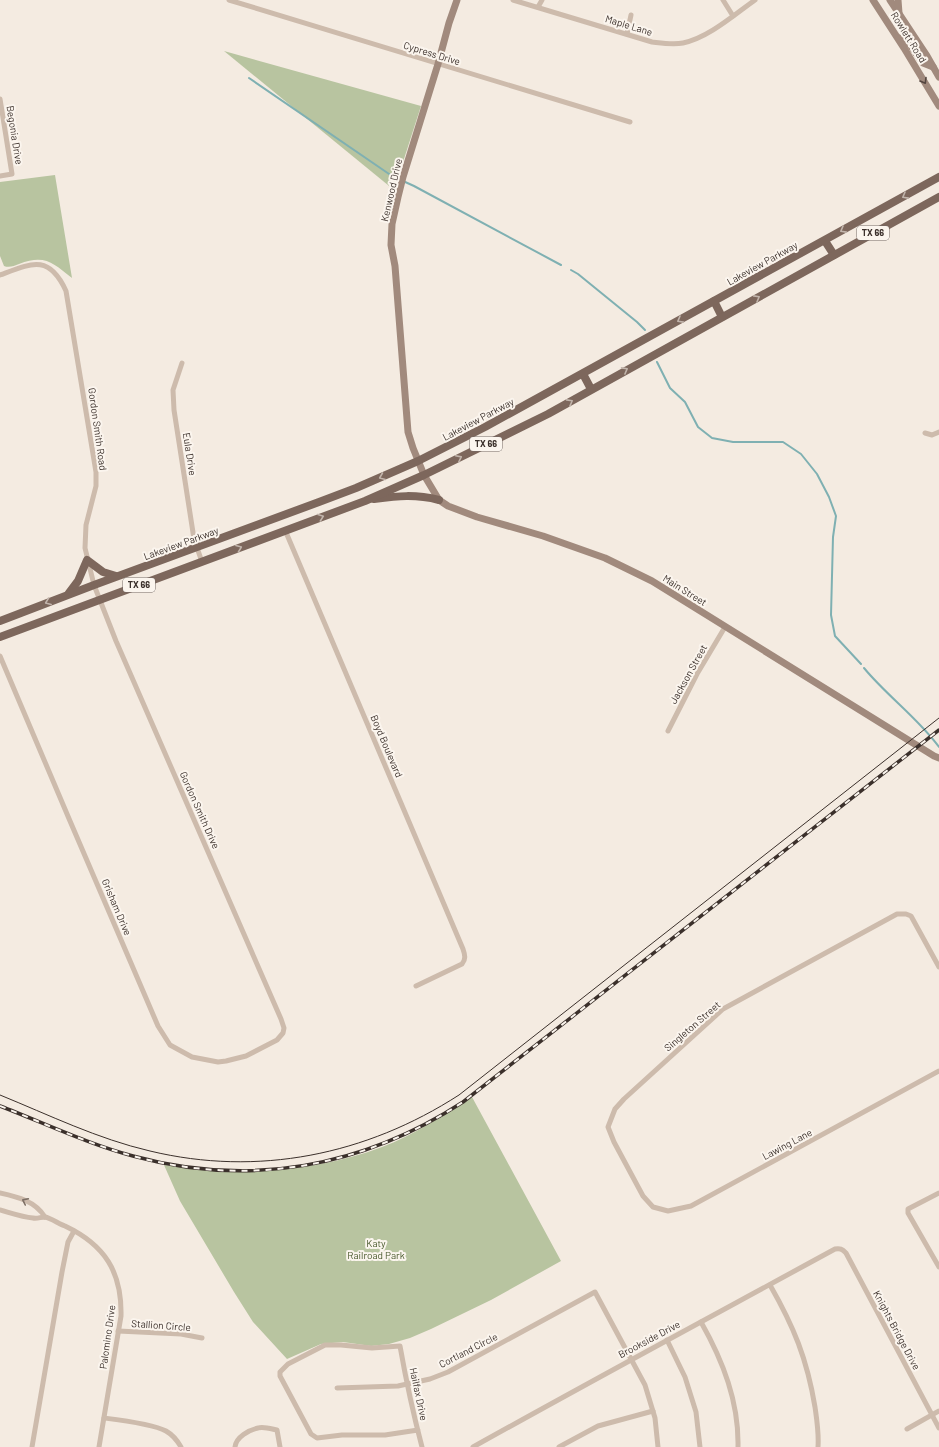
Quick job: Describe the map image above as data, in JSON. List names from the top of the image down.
{
  "streets": {
    "main road": ["TX 66", "Lakeview Parkway"],
    "street": [
      "Maple Lane",
      "Rowlett Road",
      "Cypress Drive",
      "Begonia Drive",
      "Kenwood Drive",
      "Gordon Smith Road",
      "Eula Drive",
      "Main Street",
      "Jackson Street",
      "Boyd Boulevard",
      "Gordon Smith Drive",
      "Grisham Drive",
      "Singleton Street",
      "Lawing Lane",
      "Stallion Circle",
      "Knights Bridge Drive",
      "Palomino Drive",
      "Brookside Drive",
      "Cortland Circle",
      "Hailfax Drive"
    ]
  },
  "crossings": [
    ["Cypress Drive", "Kenwood Drive"],
    ["Kenwood Drive", "Lakeview Parkway"],
    ["TX 66", "Gordon Smith Road"],
    ["TX 66", "Eula Drive"],
    ["TX 66", "Boyd Boulevard"],
    ["TX 66", "Gordon Smith Drive"],
    ["Lakeview Parkway", "Gordon Smith Road"],
    ["Lakeview Parkway", "Eula Drive"],
    ["Gordon Smith Road", "Gordon Smith Drive"],
    ["Main Street", "Jackson Street"],
    ["Gordon Smith Drive", "Grisham Drive"],
    ["Singleton Street", "Lawing Lane"],
    ["Stallion Circle", "Palomino Drive"],
    ["Knights Bridge Drive", "Brookside Drive"],
    ["Brookside Drive", "Cortland Circle"],
    ["Cortland Circle", "Hailfax Drive"]
  ],
  "parks": ["Katy Railroad Park"]
}
